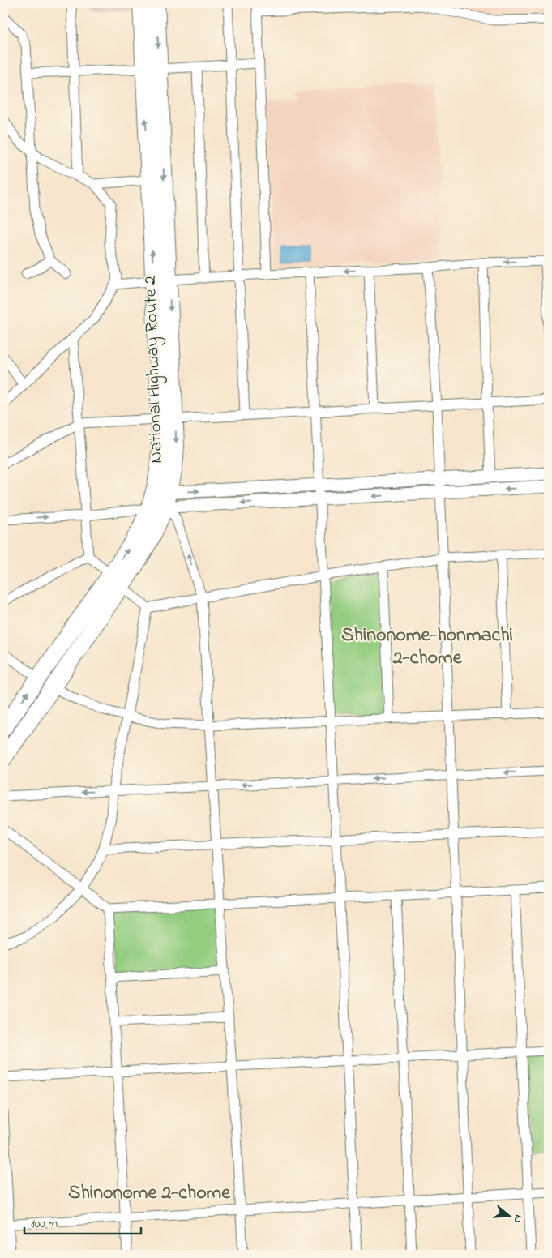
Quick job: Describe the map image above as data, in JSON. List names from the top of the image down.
{
  "streets": {
    "highway": ["National Highway Route 2"]
  },
  "districts": ["Shinonome-honmachi 2-chome", "Shinonome 2-chome"],
  "scale_bar": "100 m",
  "north": "right"
}
